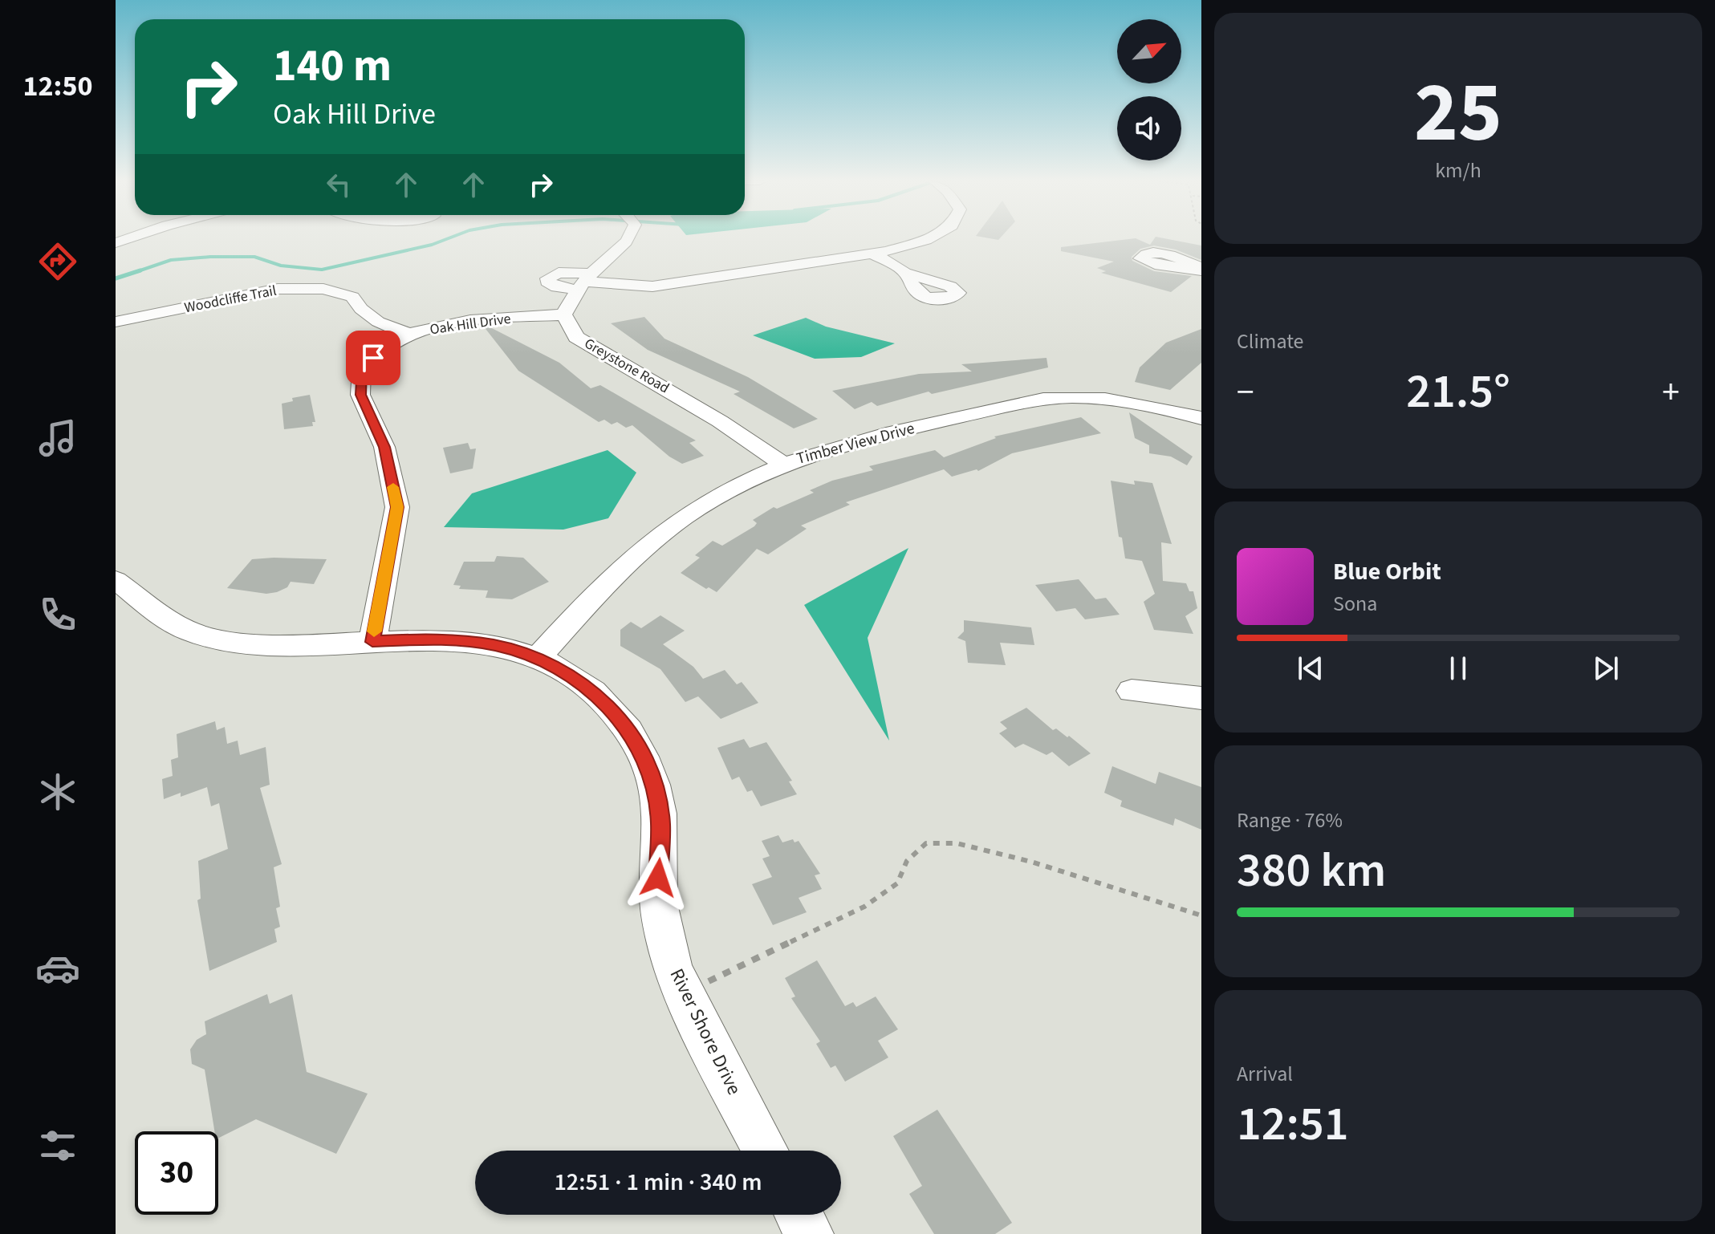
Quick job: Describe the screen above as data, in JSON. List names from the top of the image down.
{
  "streets": {
    "street": [
      "Woodcliffe Trail",
      "Oak Hill Drive",
      "Greystone Road",
      "Timber View Drive",
      "River Shore Drive"
    ]
  },
  "crossings": [
    ["Woodcliffe Trail", "Oak Hill Drive"],
    ["Oak Hill Drive", "Greystone Road"],
    ["Oak Hill Drive", "River Shore Drive"],
    ["Greystone Road", "Timber View Drive"],
    ["Timber View Drive", "River Shore Drive"]
  ],
  "north": "top right",
  "page": {
    "tabs": "12:50",
    "tile": [
      ["25", "km/h"],
      "Climate",
      ["Range · 76%", "380 km"],
      ["Arrival", "12:51"]
    ],
    "turn": ["140 m", "Oak Hill Drive"],
    "heat": ["−", "21.5°", "+"],
    "song": ["Blue Orbit", "Sona"],
    "limit": "30",
    "trip": "12:51 · 1 min · 340 m"
  }
}
